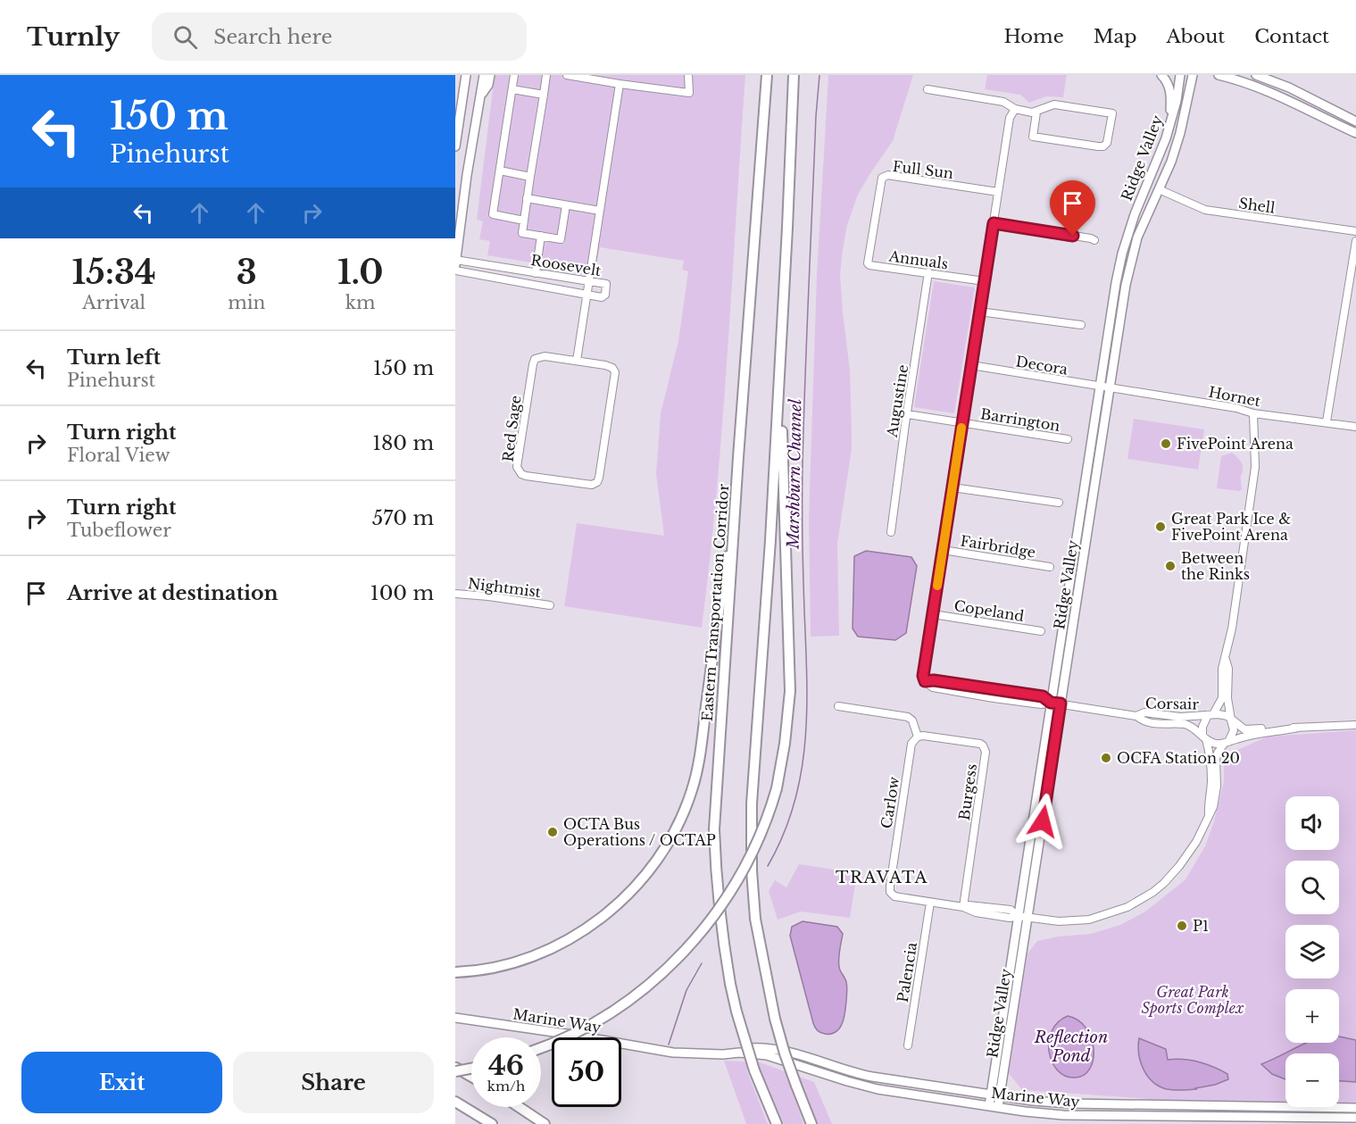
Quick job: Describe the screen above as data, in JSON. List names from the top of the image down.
{
  "streets": {
    "highway": ["Eastern Transportation Corridor"],
    "main road": ["Ridge Valley", "Marine Way"],
    "street": [
      "Full Sun",
      "Shell",
      "Annuals",
      "Roosevelt",
      "Decora",
      "Hornet",
      "Augustine",
      "Barrington",
      "Red Sage",
      "Fairbridge",
      "Nightmist",
      "Copeland",
      "Corsair",
      "Burgess",
      "Carlow",
      "Palencia"
    ]
  },
  "crossings": [
    ["Ridge Valley", "Shell"],
    ["Ridge Valley", "Decora"],
    ["Ridge Valley", "Hornet"],
    ["Ridge Valley", "Corsair"],
    ["Ridge Valley", "Carlow"],
    ["Ridge Valley", "Marine Way"],
    ["Full Sun", "Annuals"],
    ["Annuals", "Augustine"],
    ["Decora", "Hornet"],
    ["Augustine", "Barrington"],
    ["Copeland", "Corsair"],
    ["Burgess", "Carlow"],
    ["Carlow", "Palencia"]
  ],
  "districts": ["TRAVATA"],
  "water": ["Marshburn Channel", "Reflection Pond"],
  "parks": ["Great Park Sports Complex"],
  "places": [
    "FivePoint Arena",
    "Great Park Ice & FivePoint Arena",
    "Between the Rinks",
    "OCFA Station 20",
    "OCTA Bus Operations / OCTAP",
    "P1"
  ],
  "page": {
    "header": "Turnly",
    "search": "Search here",
    "nav": [
      "Home",
      "Map",
      "About",
      "Contact"
    ],
    "turn": ["150 m", "Pinehurst"],
    "eta": [
      "15:34",
      "Arrival",
      "3",
      "min",
      "1.0",
      "km"
    ],
    "list": [
      {
        "name": "Turn left",
        "note": "Pinehurst",
        "value": "150 m"
      },
      {
        "name": "Turn right",
        "note": "Floral View",
        "value": "180 m"
      },
      {
        "name": "Turn right",
        "note": "Tubeflower",
        "value": "570 m"
      },
      {
        "name": "Arrive at destination",
        "value": "100 m"
      }
    ],
    "map_buttons": ["+", "−"],
    "speed": "46 km/h",
    "limit": "50",
    "buttons": ["Exit", "Share"]
  }
}
